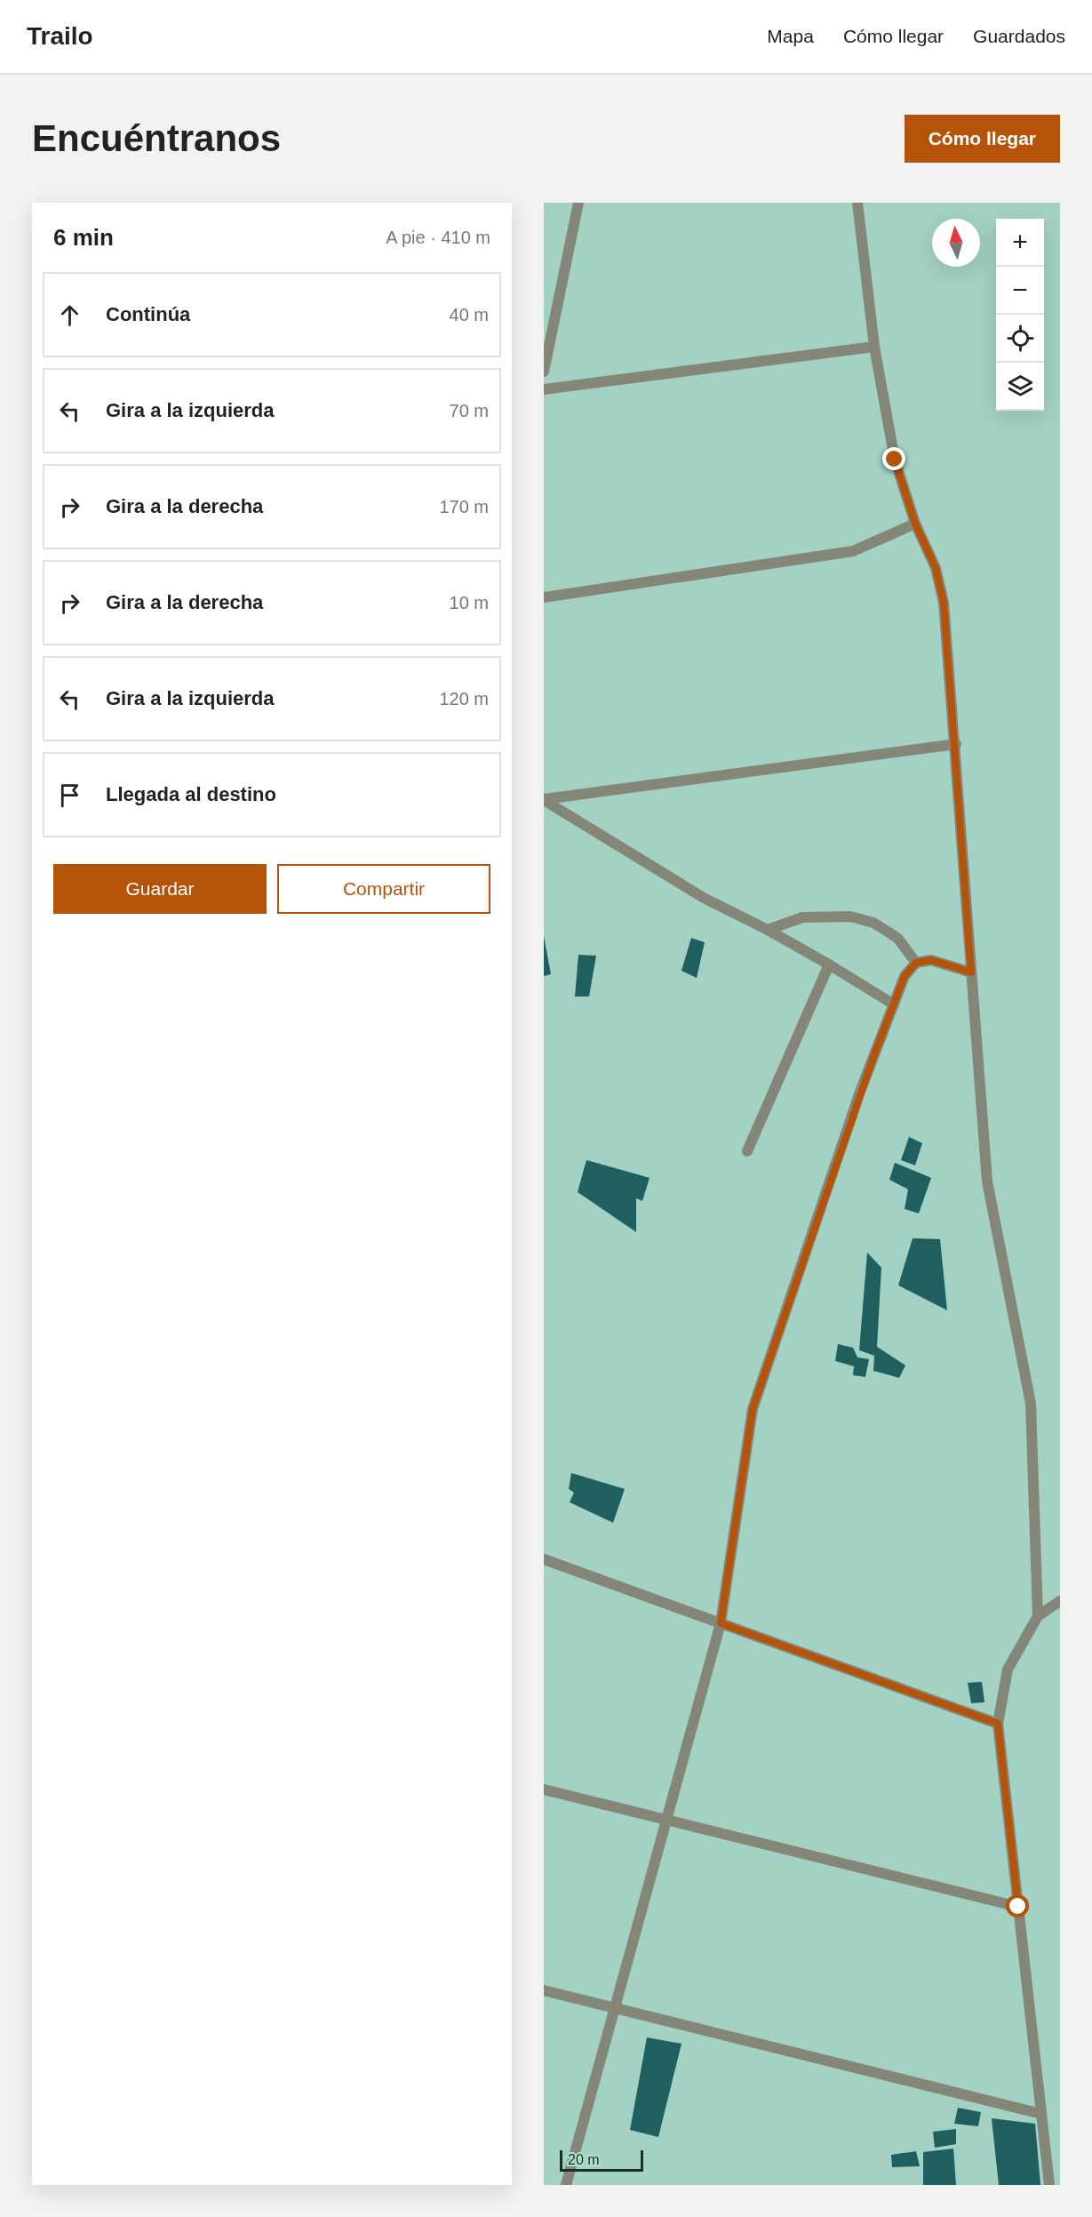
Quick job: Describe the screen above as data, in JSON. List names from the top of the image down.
{
  "scale_bar": "20 m",
  "north": "top",
  "page": {
    "header": "Trailo",
    "nav": ["Mapa", "Cómo llegar", "Guardados"],
    "buttons": [
      "Cómo llegar",
      ["Guardar", "Compartir"]
    ],
    "title": "Encuéntranos",
    "heading": ["6 min", "A pie · 410 m"],
    "map_buttons": ["+", "−"],
    "list": [
      ["Continúa", "40 m"],
      ["Gira a la izquierda", "70 m"],
      ["Gira a la derecha", "170 m"],
      ["Gira a la derecha", "10 m"],
      ["Gira a la izquierda", "120 m"],
      "Llegada al destino"
    ],
    "scale": "20 m"
  }
}
